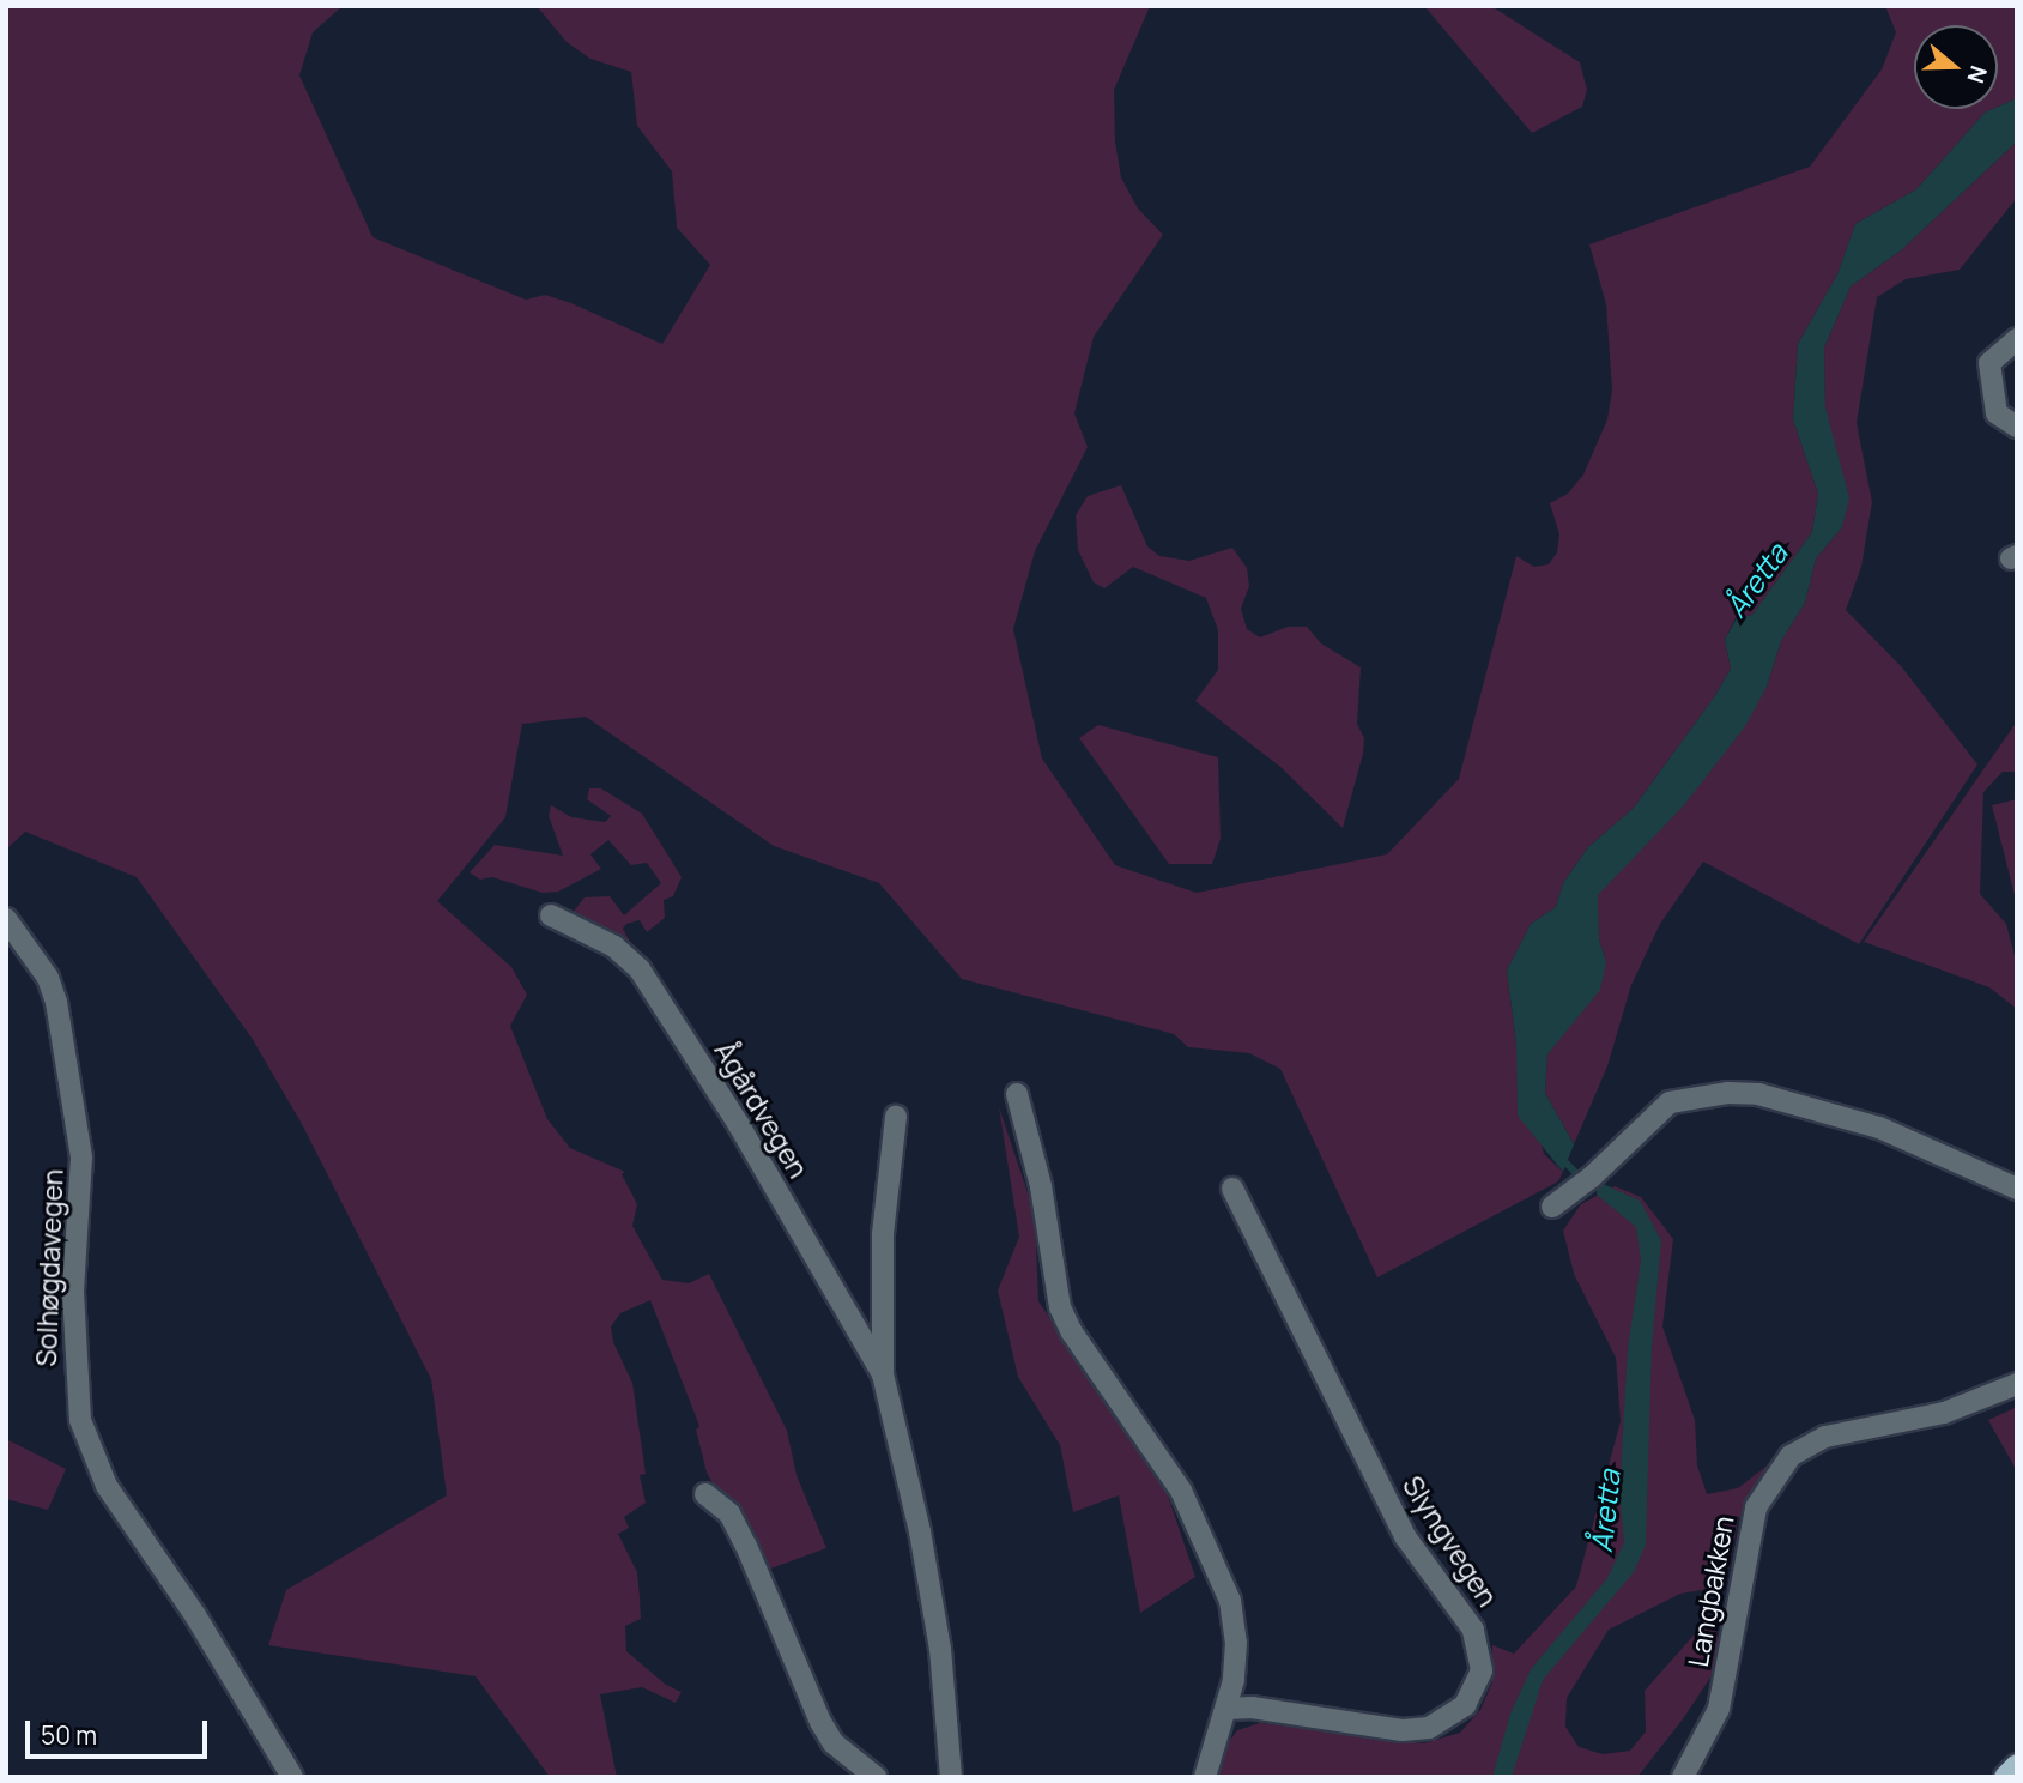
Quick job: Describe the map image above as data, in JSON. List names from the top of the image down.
{
  "streets": {
    "street": [
      "Ågårdvegen",
      "Solhøgdavegen",
      "Slyngvegen",
      "Langbakken"
    ]
  },
  "water": ["Åretta"],
  "scale_bar": "50 m",
  "north": "right"
}
